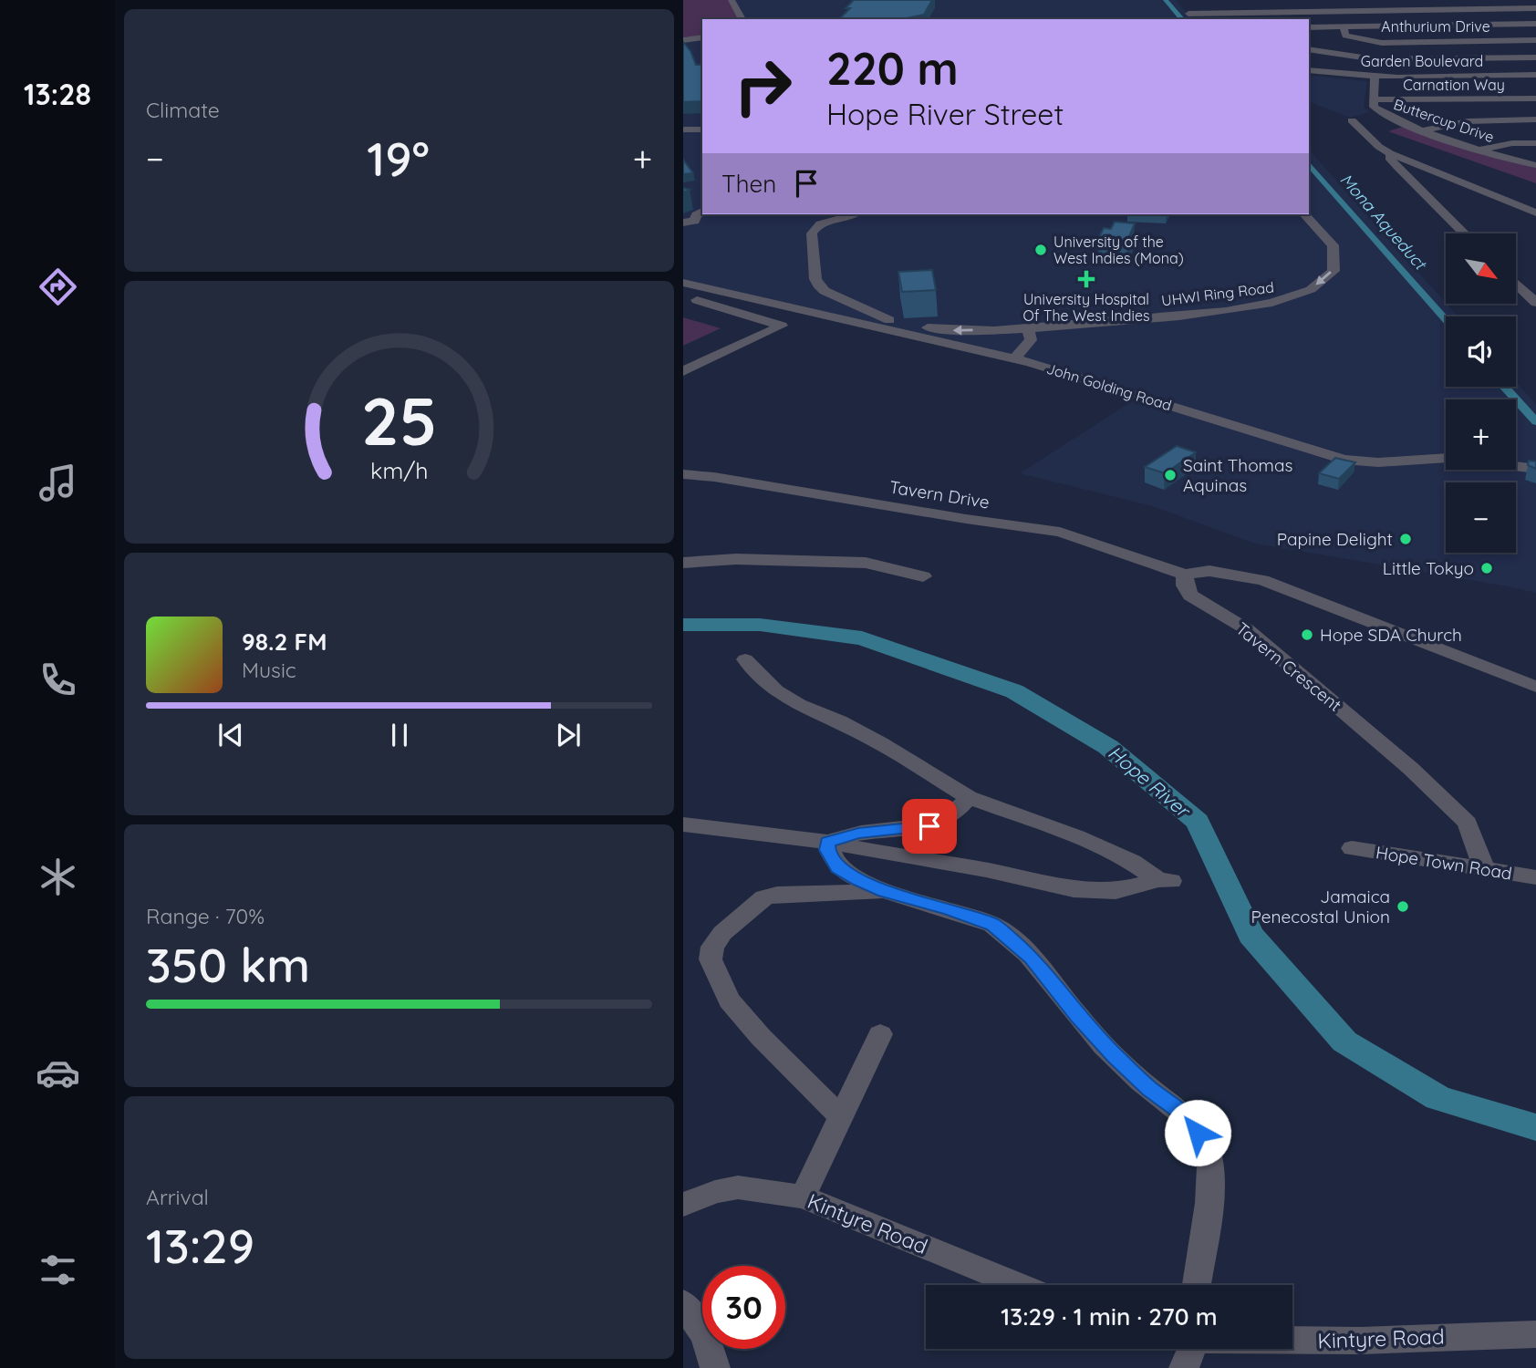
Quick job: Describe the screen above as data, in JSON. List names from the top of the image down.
{
  "streets": {
    "street": [
      "Anthurium Drive",
      "Garden Boulevard",
      "Carnation Way",
      "Buttercup Drive",
      "UHWI Ring Road",
      "John Golding Road",
      "Tavern Drive",
      "Tavern Crescent",
      "Hope Town Road",
      "Kintyre Road"
    ]
  },
  "crossings": [
    ["Garden Boulevard", "Buttercup Drive"],
    ["Carnation Way", "Buttercup Drive"],
    ["Tavern Drive", "Tavern Crescent"],
    ["Tavern Crescent", "Hope Town Road"]
  ],
  "water": ["Mona Aqueduct", "Hope River"],
  "places": {
    "other": [
      "University of the West Indies (Mona)",
      "Saint Thomas Aquinas",
      "Papine Delight",
      "Little Tokyo",
      "Hope SDA Church",
      "Jamaica Penecostal Union"
    ],
    "health": ["University Hospital Of The West Indies"]
  },
  "north": "bottom right",
  "page": {
    "tabs": "13:28",
    "tile": [
      "Climate",
      ["Range · 70%", "350 km"],
      ["Arrival", "13:29"]
    ],
    "turn": ["220 m", "Hope River Street"],
    "heat": ["−", "19°", "+"],
    "then": "Then",
    "map_buttons": ["+", "−"],
    "song": ["98.2 FM", "Music"],
    "limit": "30",
    "trip": "13:29 · 1 min · 270 m",
    "gauge": ["25", "km/h"]
  }
}
